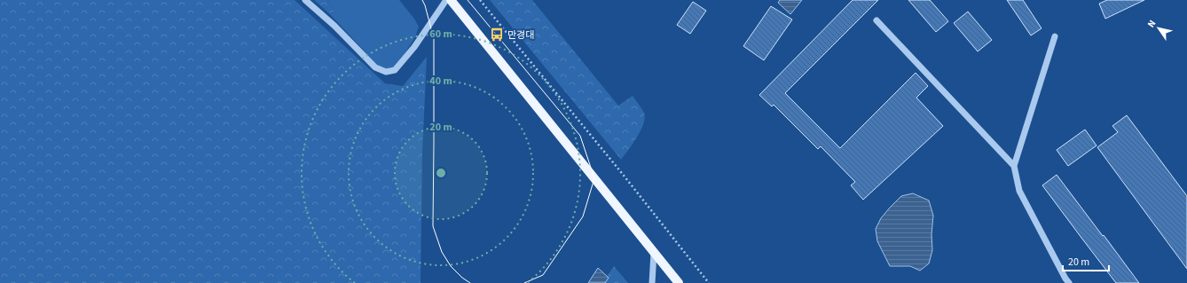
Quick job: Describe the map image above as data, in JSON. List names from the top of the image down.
{
  "places": {
    "bus stop": ["만경대"]
  },
  "scale_bar": "20 m",
  "north": "top left",
  "rings": ["60 m", "40 m", "20 m"]
}
